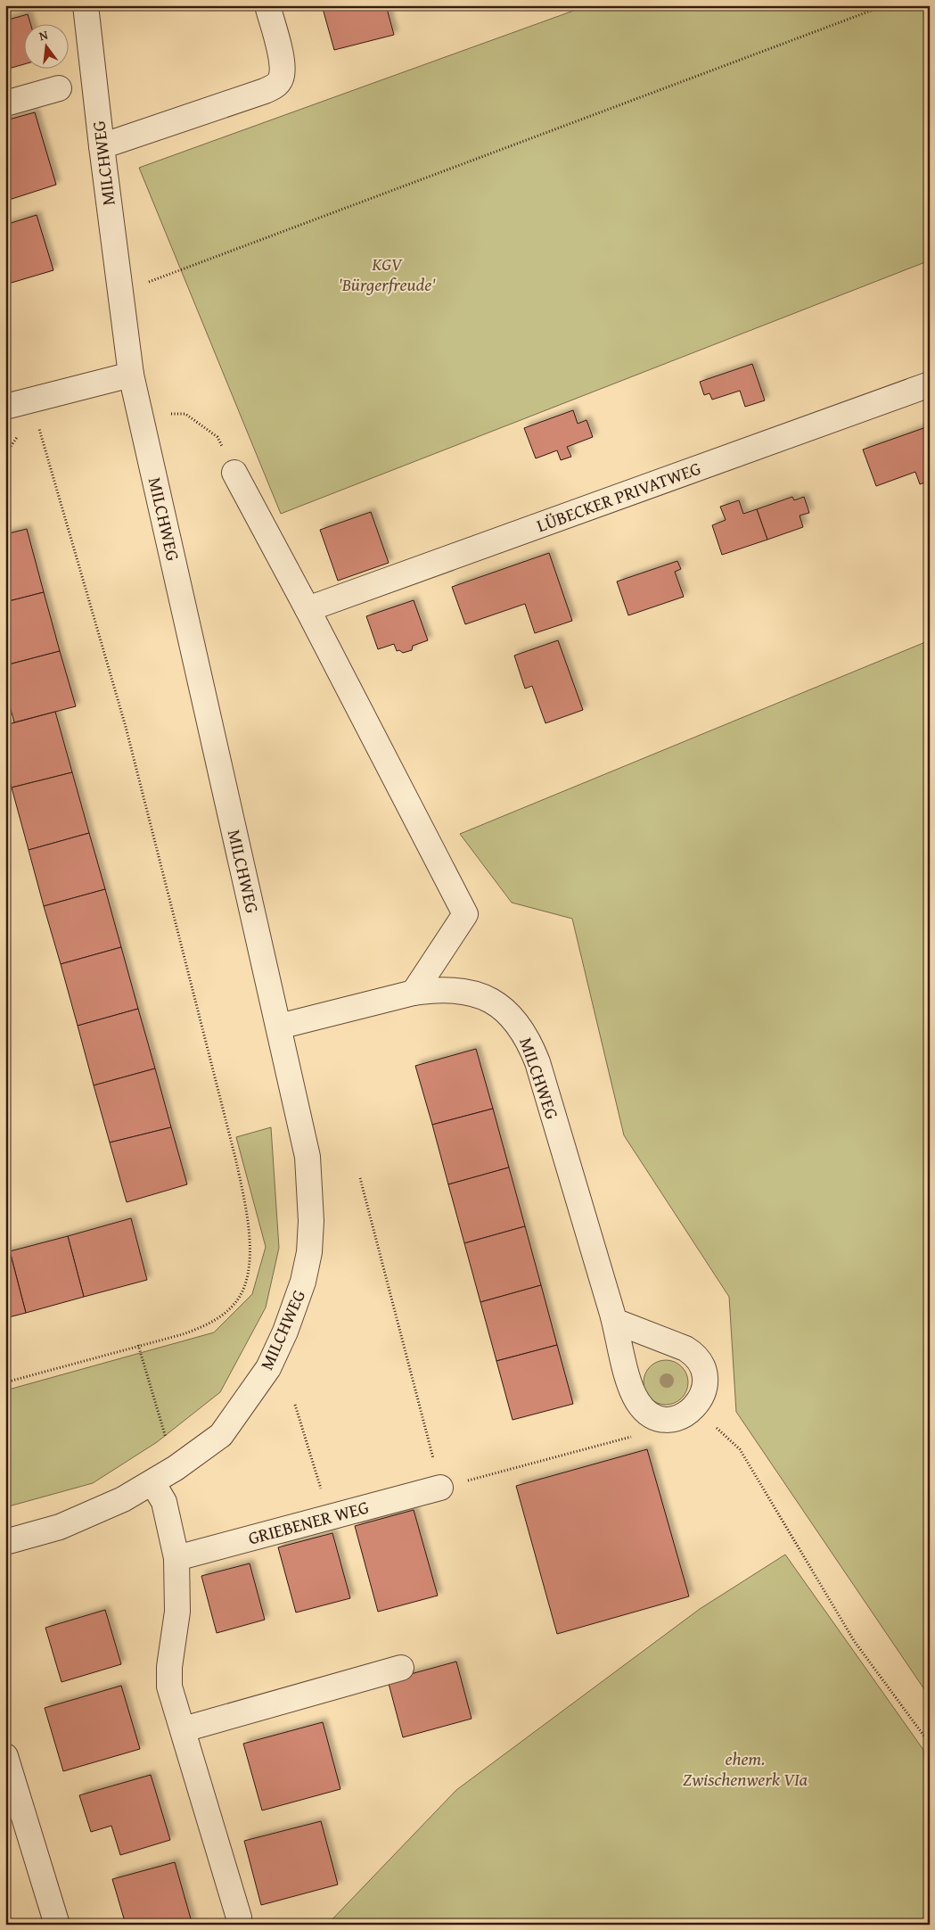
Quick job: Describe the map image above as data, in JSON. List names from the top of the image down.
{
  "streets": {
    "street": ["MILCHWEG", "LÜBECKER PRIVATWEG", "GRIEBENER WEG"]
  },
  "parks": ["KGV 'Bürgerfreude'", "ehem. Zwischenwerk VIa"],
  "north": "top"
}
